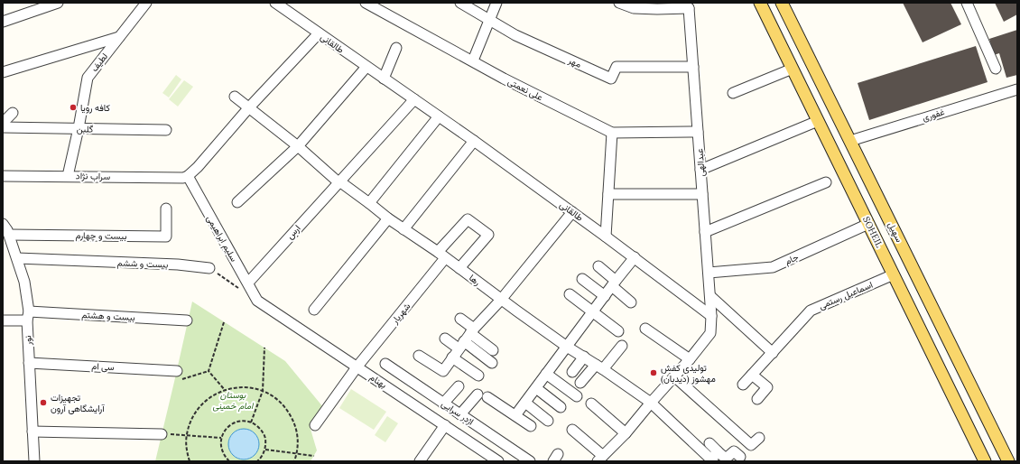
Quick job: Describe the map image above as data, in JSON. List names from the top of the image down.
{
  "streets": {
    "main road": ["SOHEIL", "سهیل"],
    "street": [
      "طالقانی",
      "لطیف",
      "مهر",
      "علی نعمتی",
      "غفوری",
      "گلبن",
      "عبدالهی",
      "سراب نژاد",
      "ارس",
      "بیست و چهارم",
      "سلیم ابراهیمی",
      "جام",
      "بیست و ششم",
      "رها",
      "اسماعیل رستمی",
      "شهریار",
      "بیست و هشتم",
      "نور",
      "سی ام",
      "بهنام",
      "اژدر سرایی"
    ]
  },
  "crossings": [
    ["طالقانی", "عبدالهی"],
    ["طالقانی", "ارس"],
    ["لطیف", "گلبن"],
    ["لطیف", "سراب نژاد"],
    ["مهر", "عبدالهی"],
    ["علی نعمتی", "عبدالهی"],
    ["غفوری", "سهیل"],
    ["عبدالهی", "جام"],
    ["سراب نژاد", "سلیم ابراهیمی"],
    ["ارس", "سلیم ابراهیمی"],
    ["ارس", "رها"],
    ["SOHEIL", "جام"],
    ["SOHEIL", "اسماعیل رستمی"],
    ["بیست و چهارم", "نور"],
    ["سلیم ابراهیمی", "بهنام"],
    ["بیست و ششم", "نور"],
    ["رها", "شهریار"],
    ["شهریار", "بهنام"],
    ["بیست و هشتم", "نور"],
    ["نور", "سی ام"]
  ],
  "parks": ["بوستان امام خمینی"],
  "places": ["کافه رویا", "تولیدی کفش مهشوز (دیدبان)", "تجهیزات آرایشگاهی آرون"]
}
